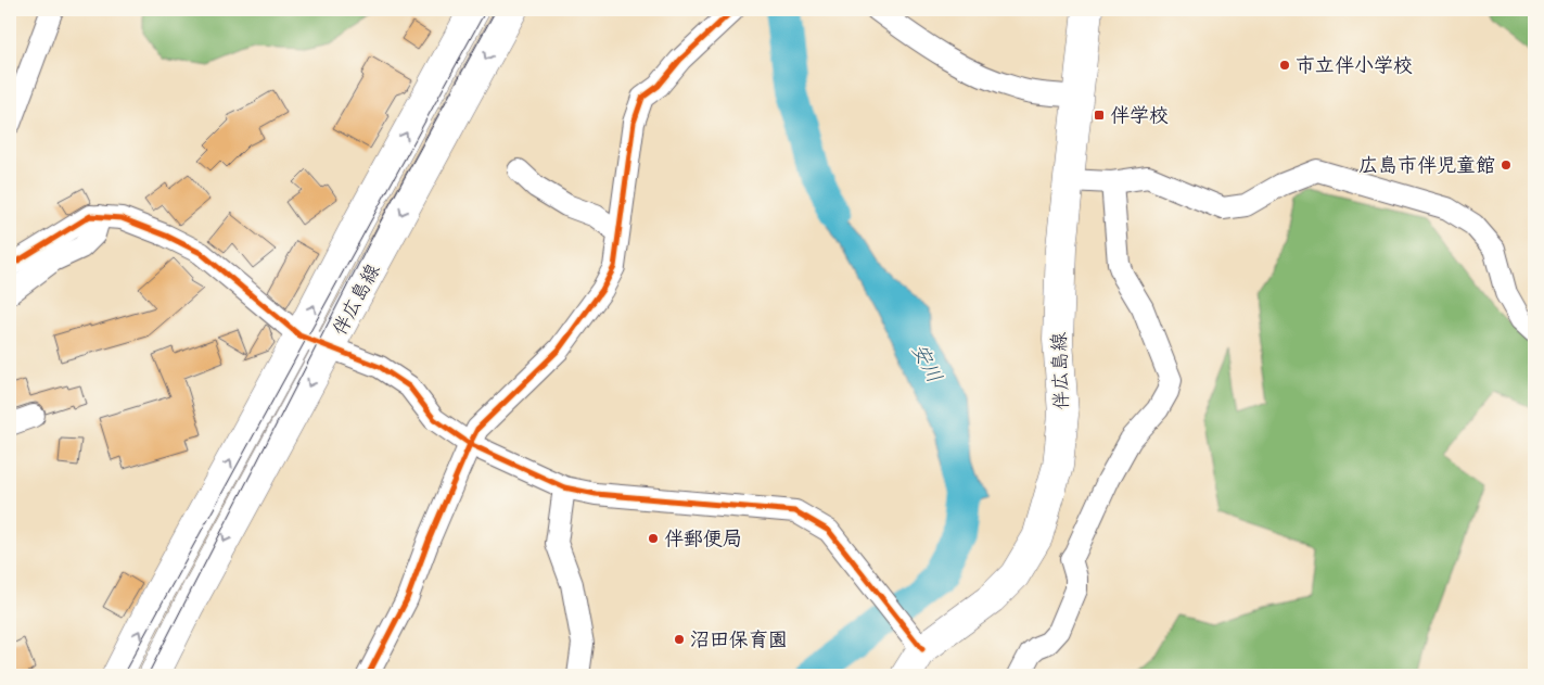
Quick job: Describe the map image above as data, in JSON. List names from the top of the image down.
{
  "streets": {
    "main road": ["伴広島線"]
  },
  "water": ["安川"],
  "places": {
    "other": [
      "市立伴小学校",
      "広島市伴児童館",
      "伴郵便局",
      "沼田保育園"
    ],
    "transit": ["伴学校"]
  }
}
